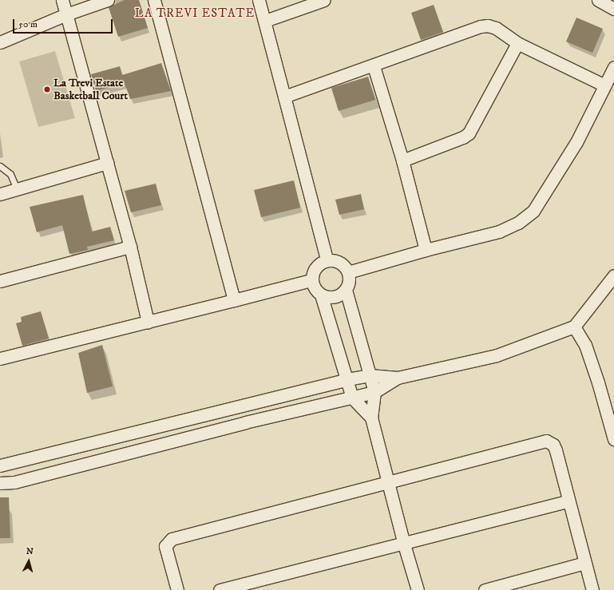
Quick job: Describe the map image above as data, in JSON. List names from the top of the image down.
{
  "districts": ["LA TREVI ESTATE"],
  "places": ["La Trevi Estate Basketball Court"],
  "scale_bar": "50 m",
  "north": "top"
}
